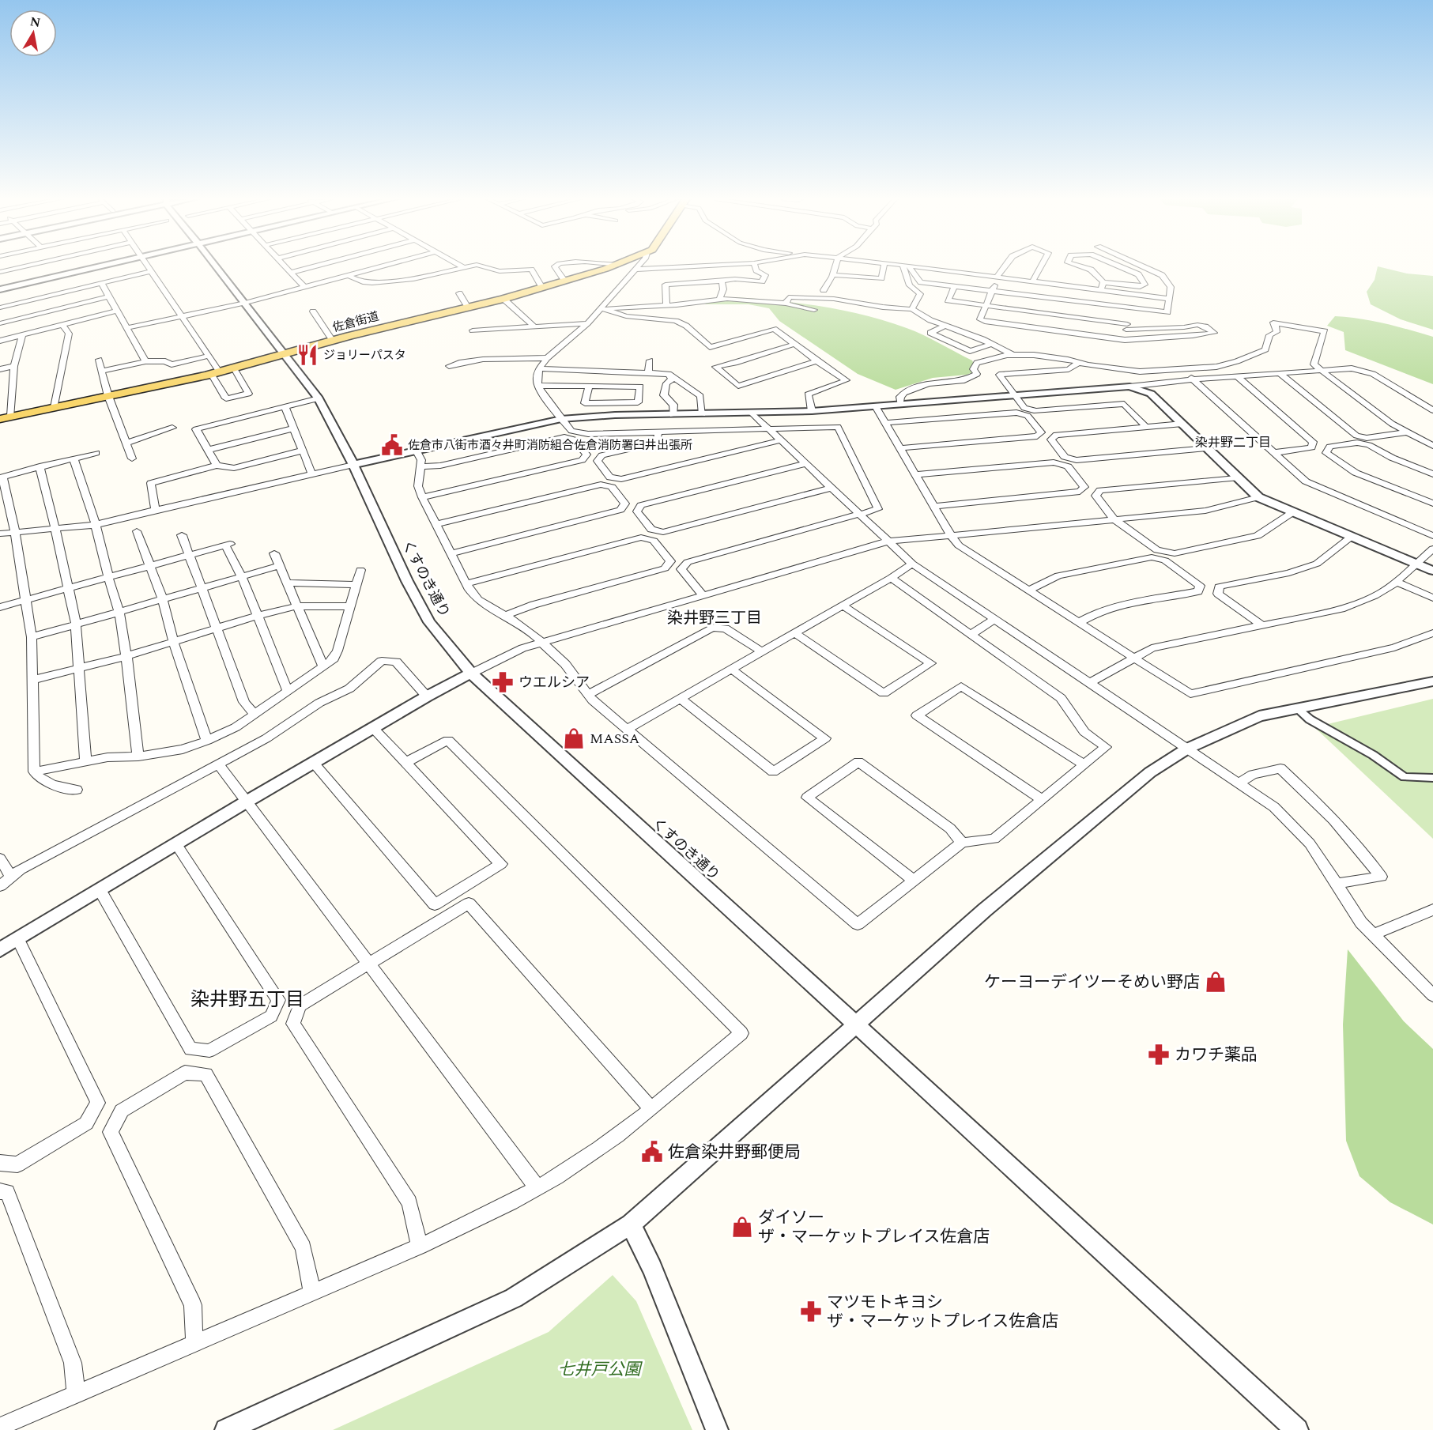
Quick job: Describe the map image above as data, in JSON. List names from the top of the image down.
{
  "streets": {
    "main road": ["佐倉街道"],
    "street": ["くすのき通り"]
  },
  "crossings": [
    ["佐倉街道", "くすのき通り"]
  ],
  "districts": ["染井野二丁目", "染井野三丁目", "染井野五丁目"],
  "parks": ["七井戸公園"],
  "places": {
    "restaurant": ["ジョリーパスタ"],
    "public building": ["佐倉市八街市酒々井町消防組合佐倉消防署臼井出張所", "佐倉染井野郵便局"],
    "pharmacy": ["ウエルシア", "カワチ薬品", "マツモトキヨシ ザ・マーケットプレイス佐倉店"],
    "shop": ["MASSA", "ケーヨーデイツーそめい野店", "ダイソー ザ・マーケットプレイス佐倉店"]
  },
  "north": "top"
}
